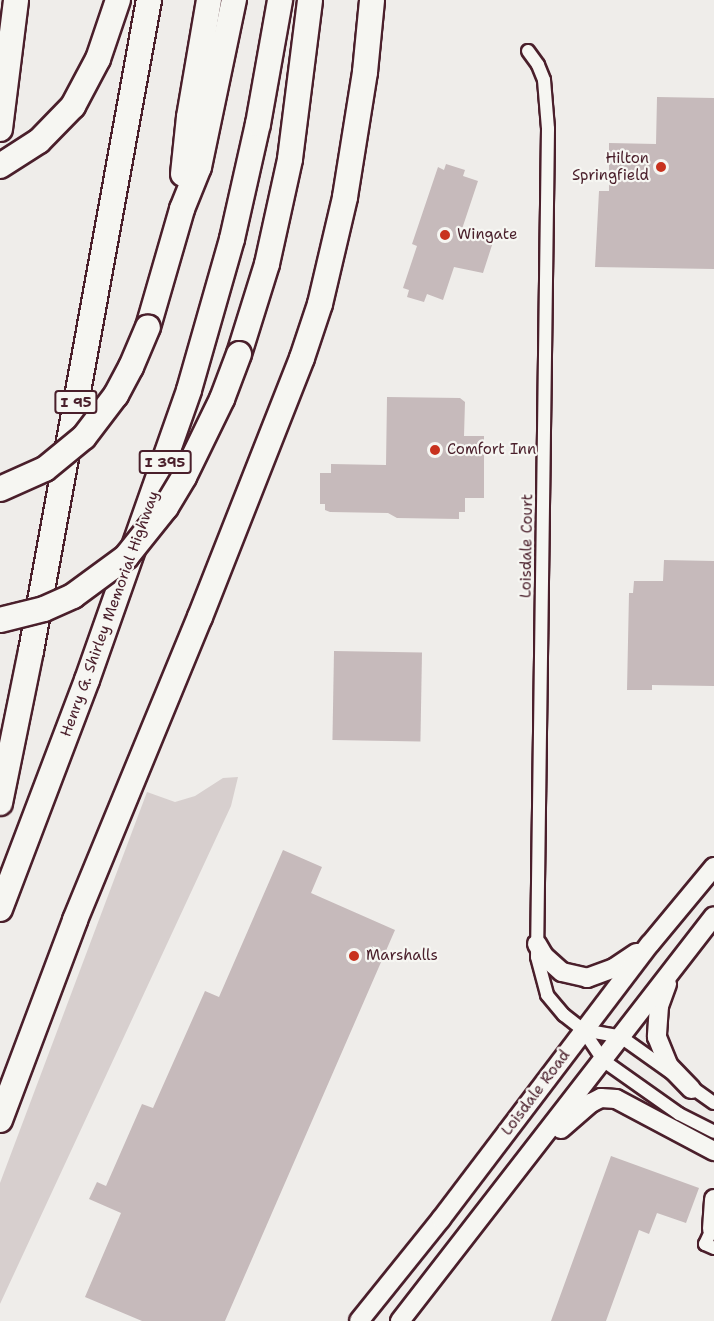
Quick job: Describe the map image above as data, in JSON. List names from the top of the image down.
{
  "streets": {
    "highway": ["I 95", "I 395", "Henry G. Shirley Memorial Highway"],
    "main road": ["Loisdale Road"],
    "street": ["Loisdale Court"]
  },
  "crossings": [
    ["Loisdale Court", "Loisdale Road"]
  ],
  "places": [
    "Hilton Springfield",
    "Wingate",
    "Comfort Inn",
    "Marshalls"
  ]
}
